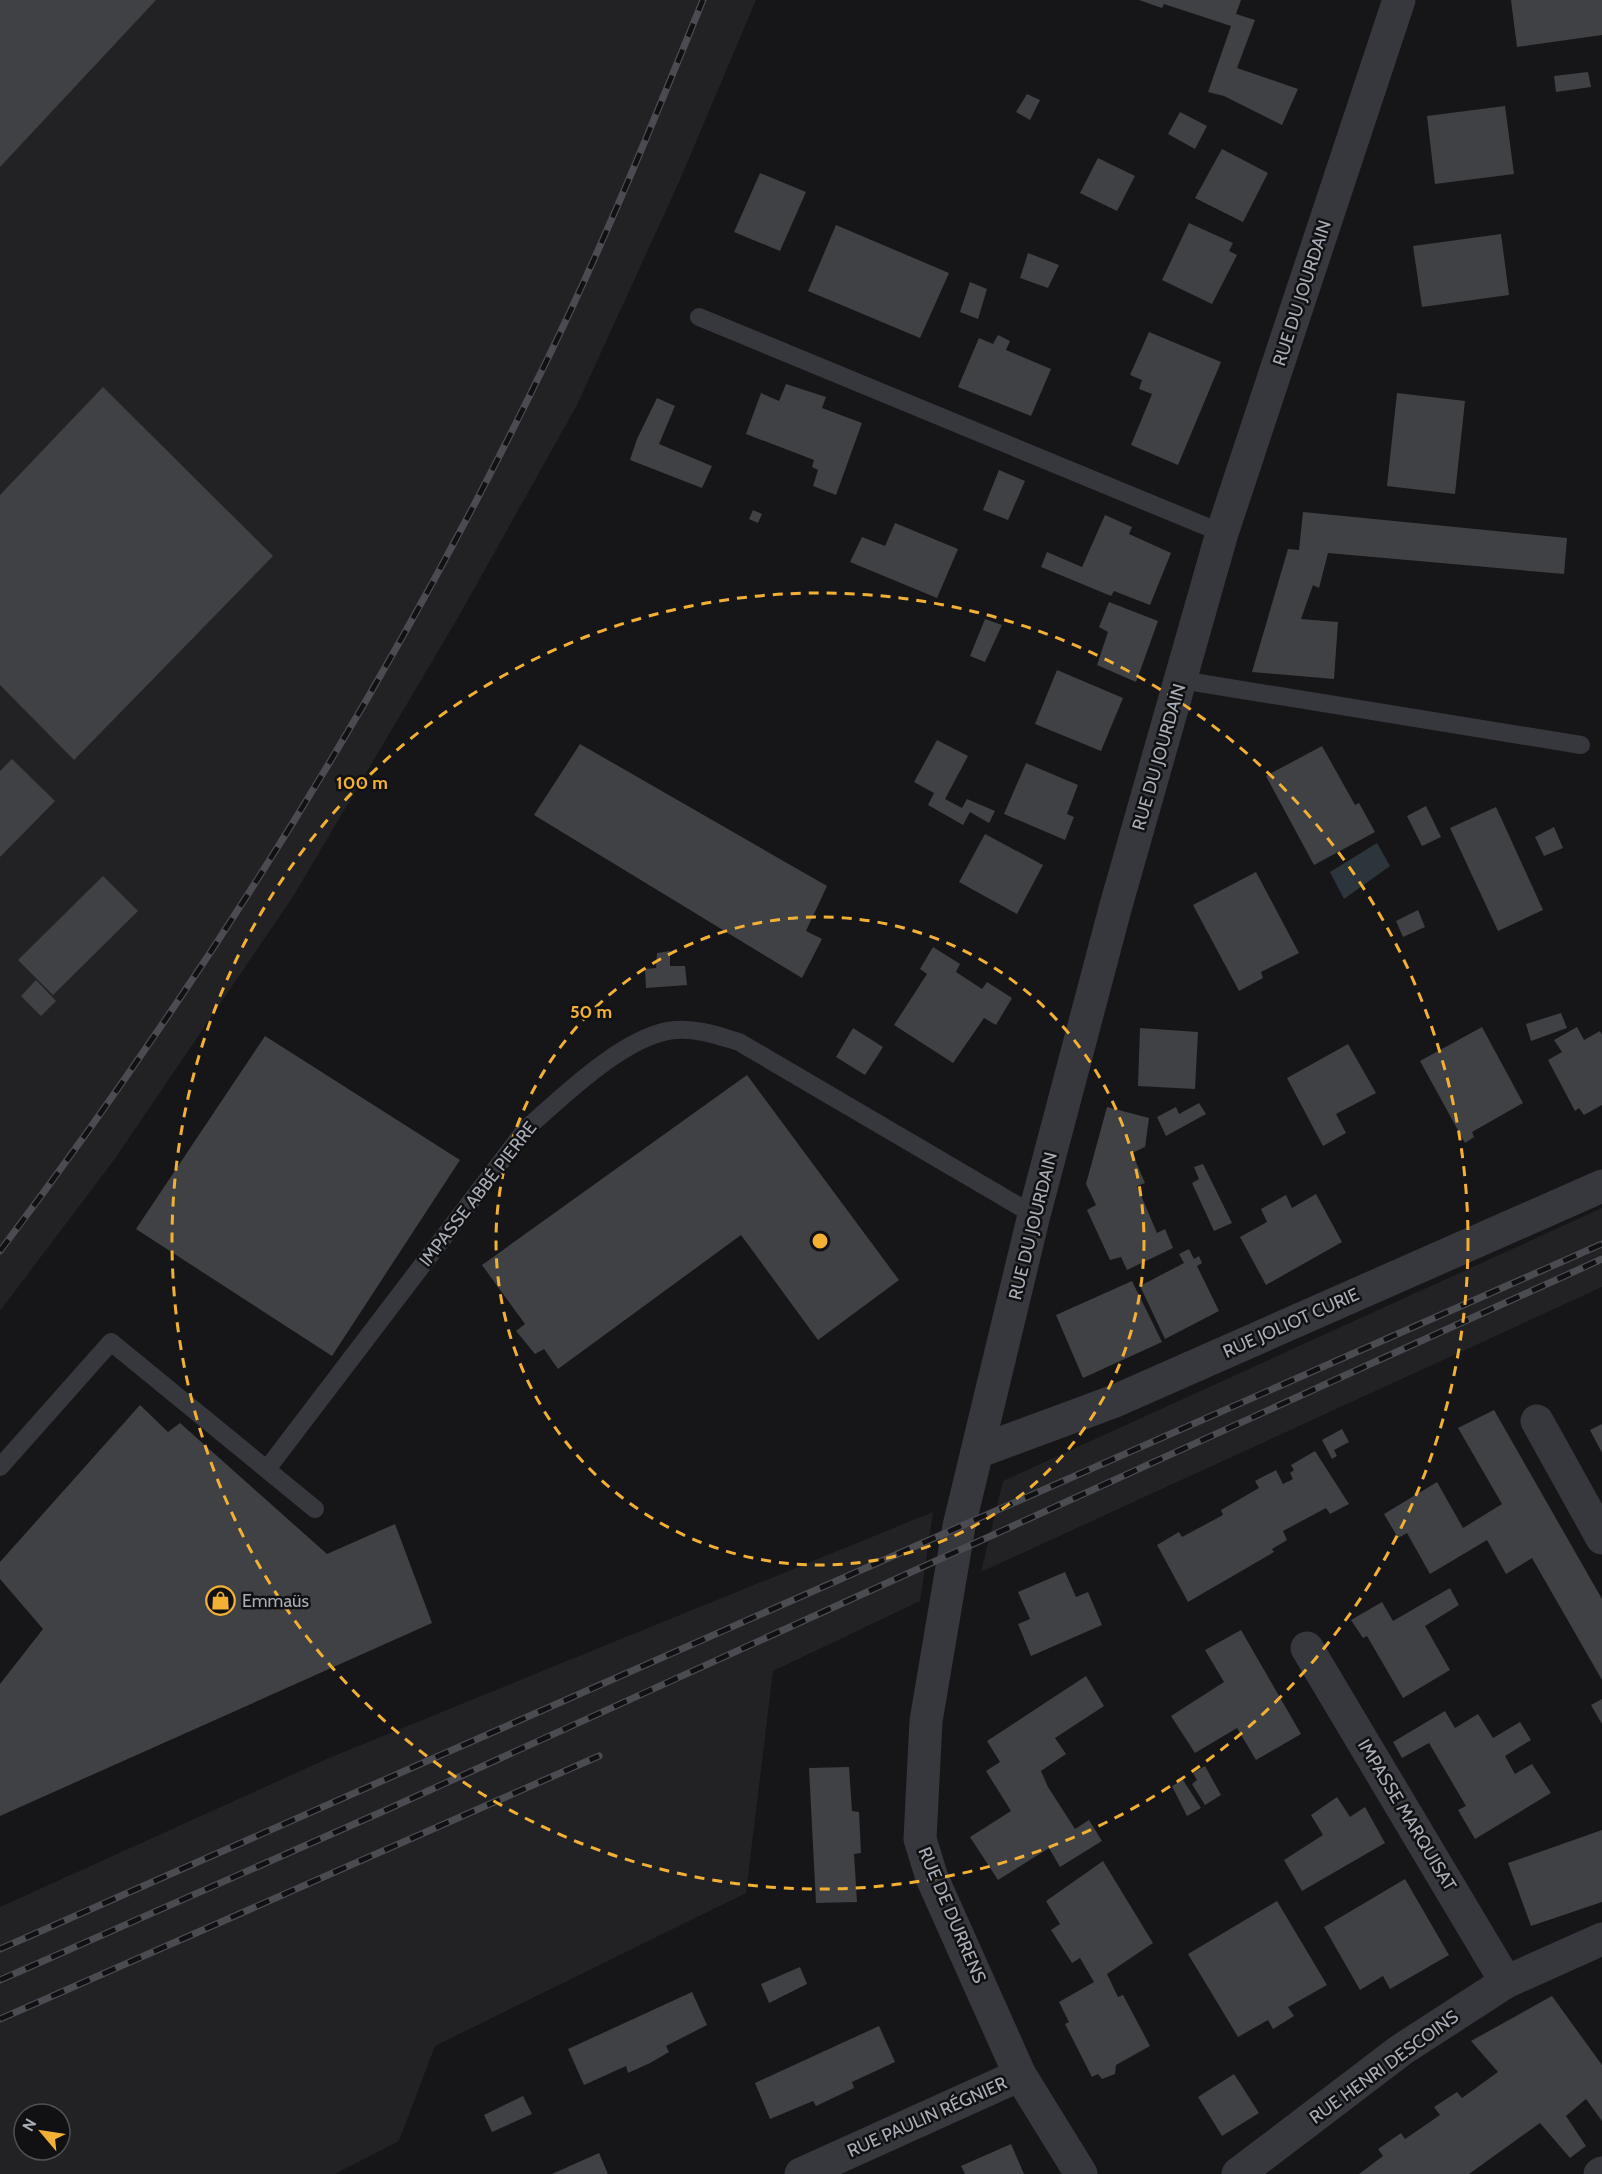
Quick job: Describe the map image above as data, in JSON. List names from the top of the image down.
{
  "streets": {
    "street": [
      "RUE DU JOURDAIN",
      "RUE JOLIOT CURIE",
      "IMPASSE MARQUISAT",
      "RUE DE DURRENS",
      "RUE HENRI DESCOINS",
      "RUE PAULIN RÉGNIER"
    ],
    "lane": ["IMPASSE ABBÉ PIERRE"]
  },
  "crossings": [
    ["RUE DU JOURDAIN", "IMPASSE ABBÉ PIERRE"],
    ["RUE DU JOURDAIN", "RUE JOLIOT CURIE"],
    ["RUE DU JOURDAIN", "RUE DE DURRENS"],
    ["IMPASSE MARQUISAT", "RUE HENRI DESCOINS"],
    ["RUE DE DURRENS", "RUE PAULIN RÉGNIER"]
  ],
  "places": {
    "shop": ["Emmaüs"]
  },
  "north": "top left",
  "rings": ["100 m", "50 m"]
}
